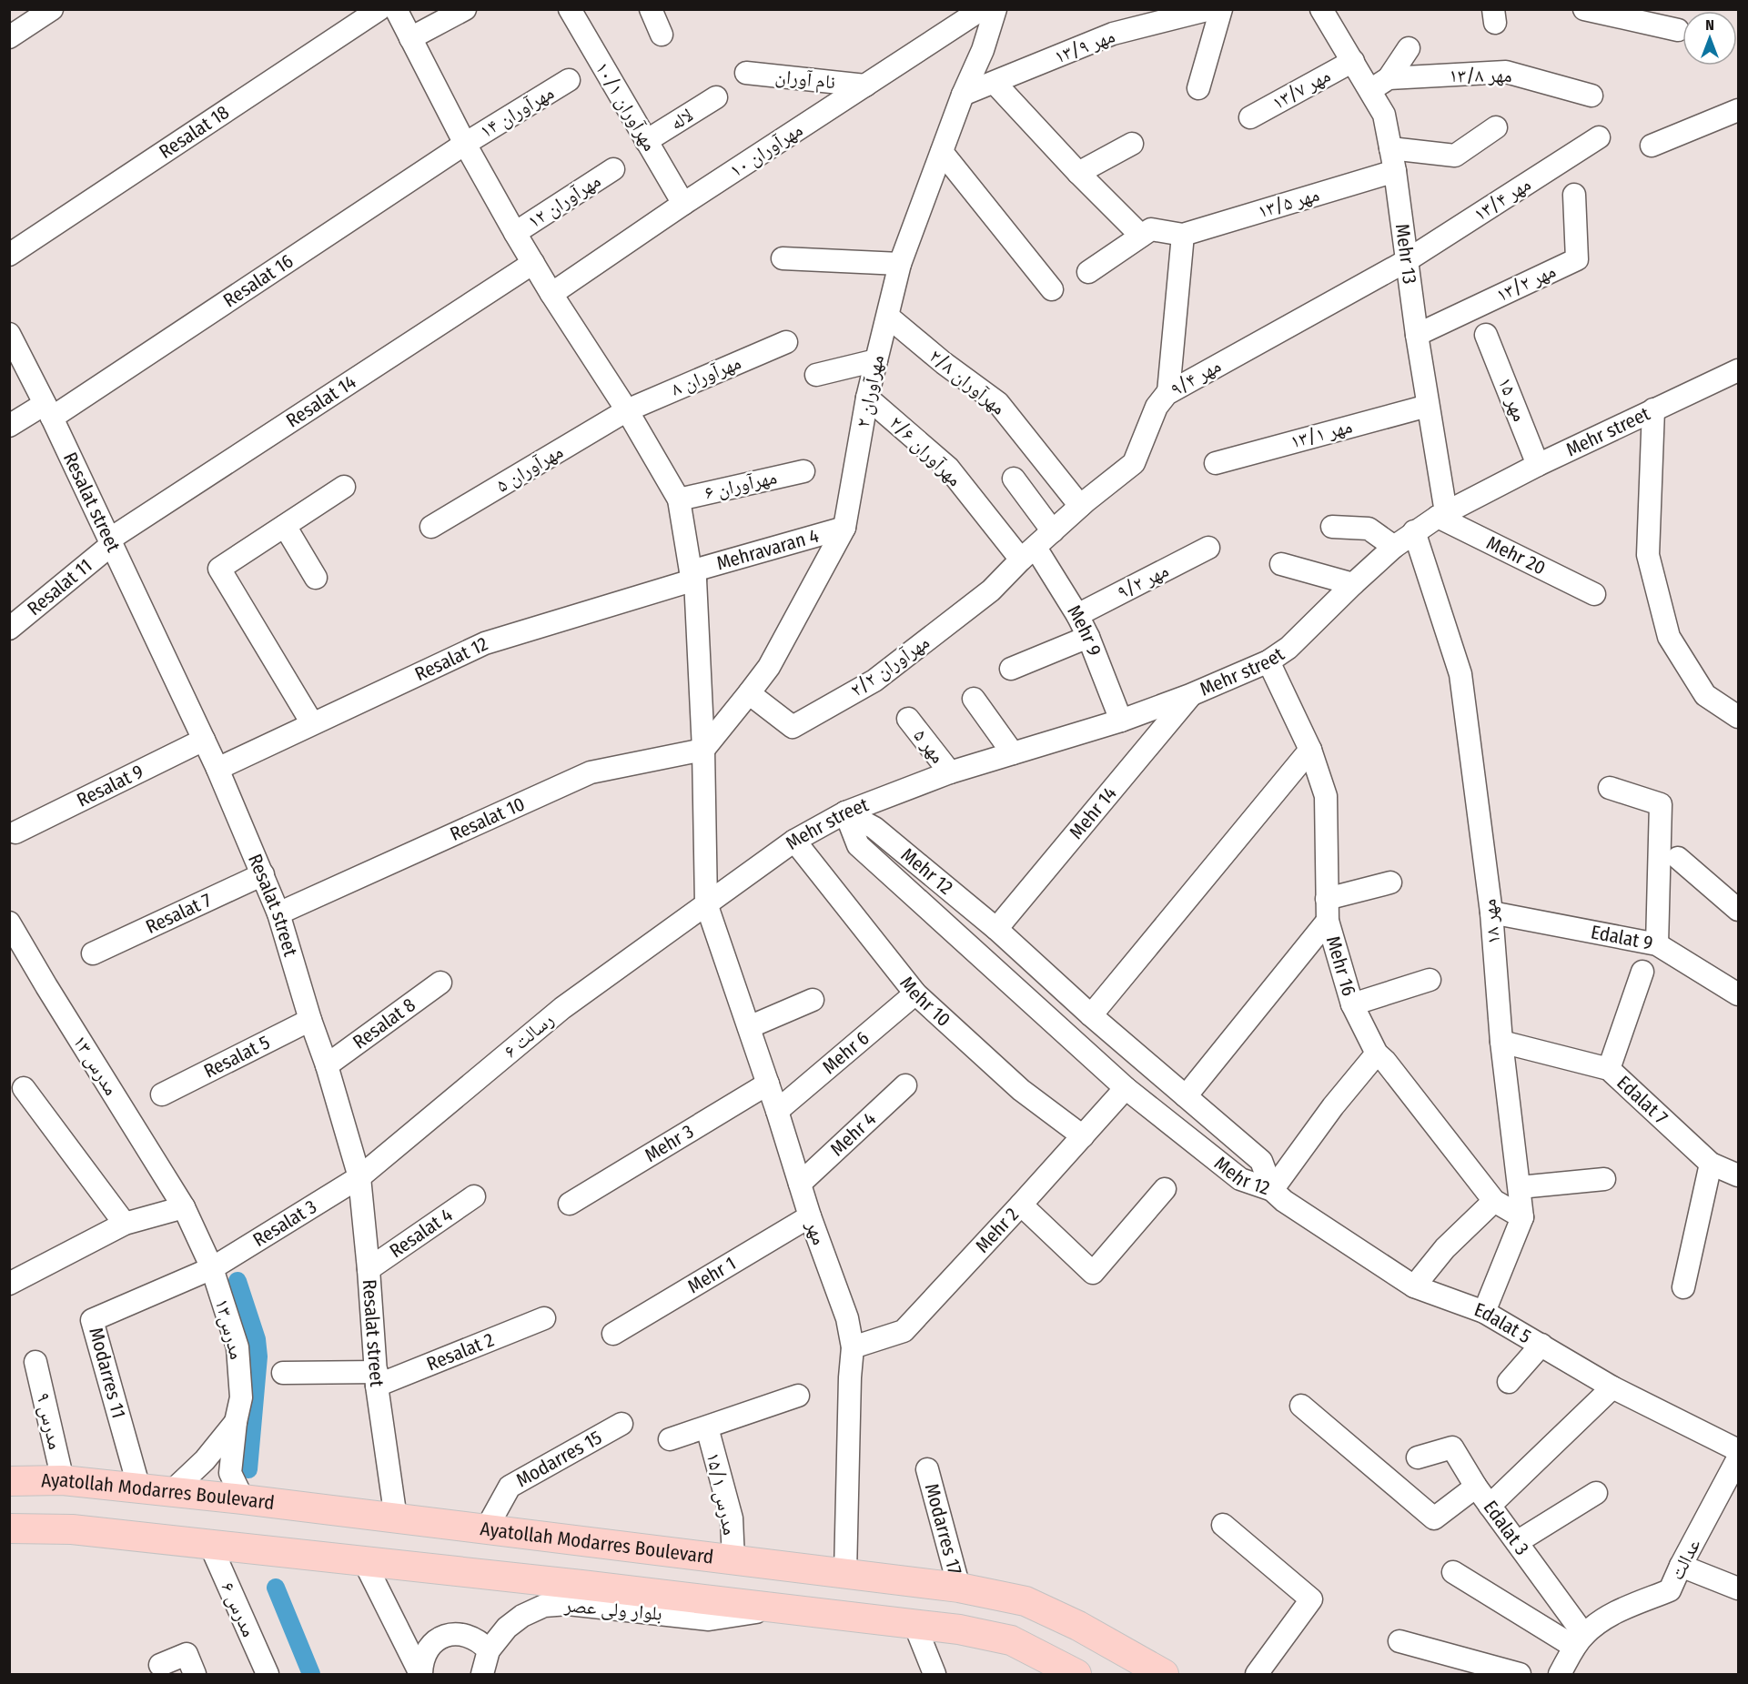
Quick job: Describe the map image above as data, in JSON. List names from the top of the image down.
{
  "streets": {
    "main road": ["Ayatollah Modarres Boulevard"],
    "street": [
      "مهر ۱۳/۹",
      "مهر ۱۳/۸",
      "نام آوران",
      "مهر ۱۳/۷",
      "مهرآوران ۱۰/۱",
      "۱۴ مهرآوران",
      "لاله",
      "Resalat 18",
      "مهرآوران ۱۰",
      "مهر ۱۳/۴",
      "مهرآوران ۱۲",
      "مهر ۱۳/۵",
      "Mehr 13",
      "Resalat 16",
      "مهر ۱۳/۲",
      "مهرآوران ۸",
      "مهر ۹/۴",
      "مهرآوران ۲/۸",
      "مهرآوران ۲",
      "مهر ۱۵",
      "Resalat 14",
      "Mehr street",
      "مهر ۱۳/۱",
      "مهرآوران ۲/۶",
      "مهرآوران ۵",
      "مهرآوران ۶",
      "Resalat street",
      "Mehravaran 4",
      "Mehr 20",
      "مهر ۹/۲",
      "Resalat 11",
      "Mehr 9",
      "Resalat 12",
      "مهرآوران ۲/۲",
      "مهر ۵",
      "Resalat 9",
      "Mehr 14",
      "Resalat 10",
      "Mehr 12",
      "Resalat 7",
      "مهر ۱۸",
      "Edalat 9",
      "Mehr 16",
      "Mehr 10",
      "Resalat 8",
      "رسالت ۶",
      "Mehr 6",
      "Resalat 5",
      "مدرس ۱۳",
      "Edalat 7",
      "Mehr 4",
      "Mehr 3",
      "Resalat 3",
      "Mehr 2",
      "Resalat 4",
      "مهر",
      "Mehr 1",
      "Edalat 5",
      "مدرس۱۳",
      "Resalat 2",
      "Modarres 11",
      "مدرس ۹",
      "Modarres 15",
      "مدرس ۱۵/۱",
      "Edalat 3",
      "Modarres 17",
      "عدالت",
      "مدرس ۶",
      "بلوار ولی عصر"
    ]
  },
  "crossings": [
    ["مهر ۱۳/۹", "مهرآوران ۲"],
    ["مهر ۱۳/۸", "Mehr 13"],
    ["نام آوران", "مهرآوران ۱۰"],
    ["مهر ۱۳/۷", "Mehr 13"],
    ["مهرآوران ۱۰/۱", "لاله"],
    ["مهرآوران ۱۰/۱", "مهرآوران ۱۰"],
    ["۱۴ مهرآوران", "Resalat 16"],
    ["مهر ۱۳/۴", "Mehr 13"],
    ["مهر ۱۳/۴", "مهر ۹/۴"],
    ["مهر ۱۳/۵", "Mehr 13"],
    ["Mehr 13", "مهر ۱۳/۲"],
    ["Mehr 13", "مهر ۹/۴"],
    ["Mehr 13", "Mehr street"],
    ["Mehr 13", "مهر ۱۳/۱"],
    ["Mehr 13", "Mehr 20"],
    ["Resalat 16", "Resalat street"],
    ["مهرآوران ۸", "مهرآوران ۵"],
    ["مهر ۹/۴", "مهرآوران ۲/۸"],
    ["مهر ۹/۴", "مهرآوران ۲/۶"],
    ["مهر ۹/۴", "Mehr 9"],
    ["مهر ۹/۴", "مهرآوران ۲/۲"],
    ["مهرآوران ۲/۸", "مهرآوران ۲"],
    ["مهرآوران ۲", "مهرآوران ۲/۶"],
    ["مهرآوران ۲", "Mehravaran 4"],
    ["مهرآوران ۲", "مهرآوران ۲/۲"],
    ["مهرآوران ۲", "Resalat 10"],
    ["مهرآوران ۲", "مهر"],
    ["مهر ۱۵", "Mehr street"],
    ["Resalat 14", "Resalat street"],
    ["Resalat 14", "Resalat 11"],
    ["Mehr street", "Mehr 20"],
    ["Mehr street", "Mehr 9"],
    ["Mehr street", "مهر ۵"],
    ["Mehr street", "Mehr 14"],
    ["Mehr street", "Mehr 12"],
    ["Mehr street", "مهر ۱۸"],
    ["Mehr street", "Mehr 16"],
    ["Mehr street", "Mehr 10"],
    ["Mehr street", "رسالت ۶"],
    ["Mehr street", "مهر"],
    ["مهرآوران ۲/۶", "Mehr 9"],
    ["مهرآوران ۲/۶", "مهرآوران ۲/۲"],
    ["مهرآوران ۶", "مهر"],
    ["Resalat street", "Resalat 11"],
    ["Resalat street", "Resalat 12"],
    ["Resalat street", "Resalat 9"],
    ["Resalat street", "Resalat 10"],
    ["Resalat street", "Resalat 7"],
    ["Resalat street", "Resalat 8"],
    ["Resalat street", "رسالت ۶"],
    ["Resalat street", "Resalat 5"],
    ["Resalat street", "Resalat 3"],
    ["Resalat street", "Resalat 4"],
    ["Resalat street", "Resalat 2"],
    ["Resalat street", "Ayatollah Modarres Boulevard"],
    ["Mehravaran 4", "Resalat 12"],
    ["Mehravaran 4", "مهر"],
    ["مهر ۹/۲", "Mehr 9"],
    ["Mehr 9", "مهرآوران ۲/۲"],
    ["Resalat 12", "مهر"],
    ["Mehr 14", "Mehr 12"],
    ["Resalat 10", "مهر"],
    ["Mehr 12", "Mehr 2"],
    ["Mehr 12", "Edalat 5"],
    ["مهر ۱۸", "Edalat 9"],
    ["مهر ۱۸", "Mehr 16"],
    ["مهر ۱۸", "Edalat 7"],
    ["مهر ۱۸", "Edalat 5"],
    ["Mehr 10", "Mehr 6"],
    ["Mehr 10", "Mehr 2"],
    ["رسالت ۶", "Resalat 3"],
    ["رسالت ۶", "مهر"],
    ["Mehr 6", "مهر"],
    ["مدرس ۱۳", "Resalat 3"],
    ["مدرس ۱۳", "مدرس۱۳"],
    ["مدرس ۱۳", "Modarres 11"],
    ["Mehr 4", "مهر"],
    ["Mehr 3", "مهر"],
    ["Resalat 3", "مدرس۱۳"],
    ["Resalat 3", "Modarres 11"],
    ["Mehr 2", "مهر"],
    ["مهر", "Mehr 1"],
    ["مهر", "Ayatollah Modarres Boulevard"],
    ["مدرس۱۳", "Modarres 11"],
    ["مدرس۱۳", "Ayatollah Modarres Boulevard"],
    ["Modarres 11", "Ayatollah Modarres Boulevard"],
    ["مدرس ۹", "Ayatollah Modarres Boulevard"],
    ["Modarres 15", "Ayatollah Modarres Boulevard"],
    ["Ayatollah Modarres Boulevard", "مدرس ۱۵/۱"],
    ["Ayatollah Modarres Boulevard", "Modarres 17"],
    ["Edalat 3", "عدالت"]
  ],
  "north": "top"
}
